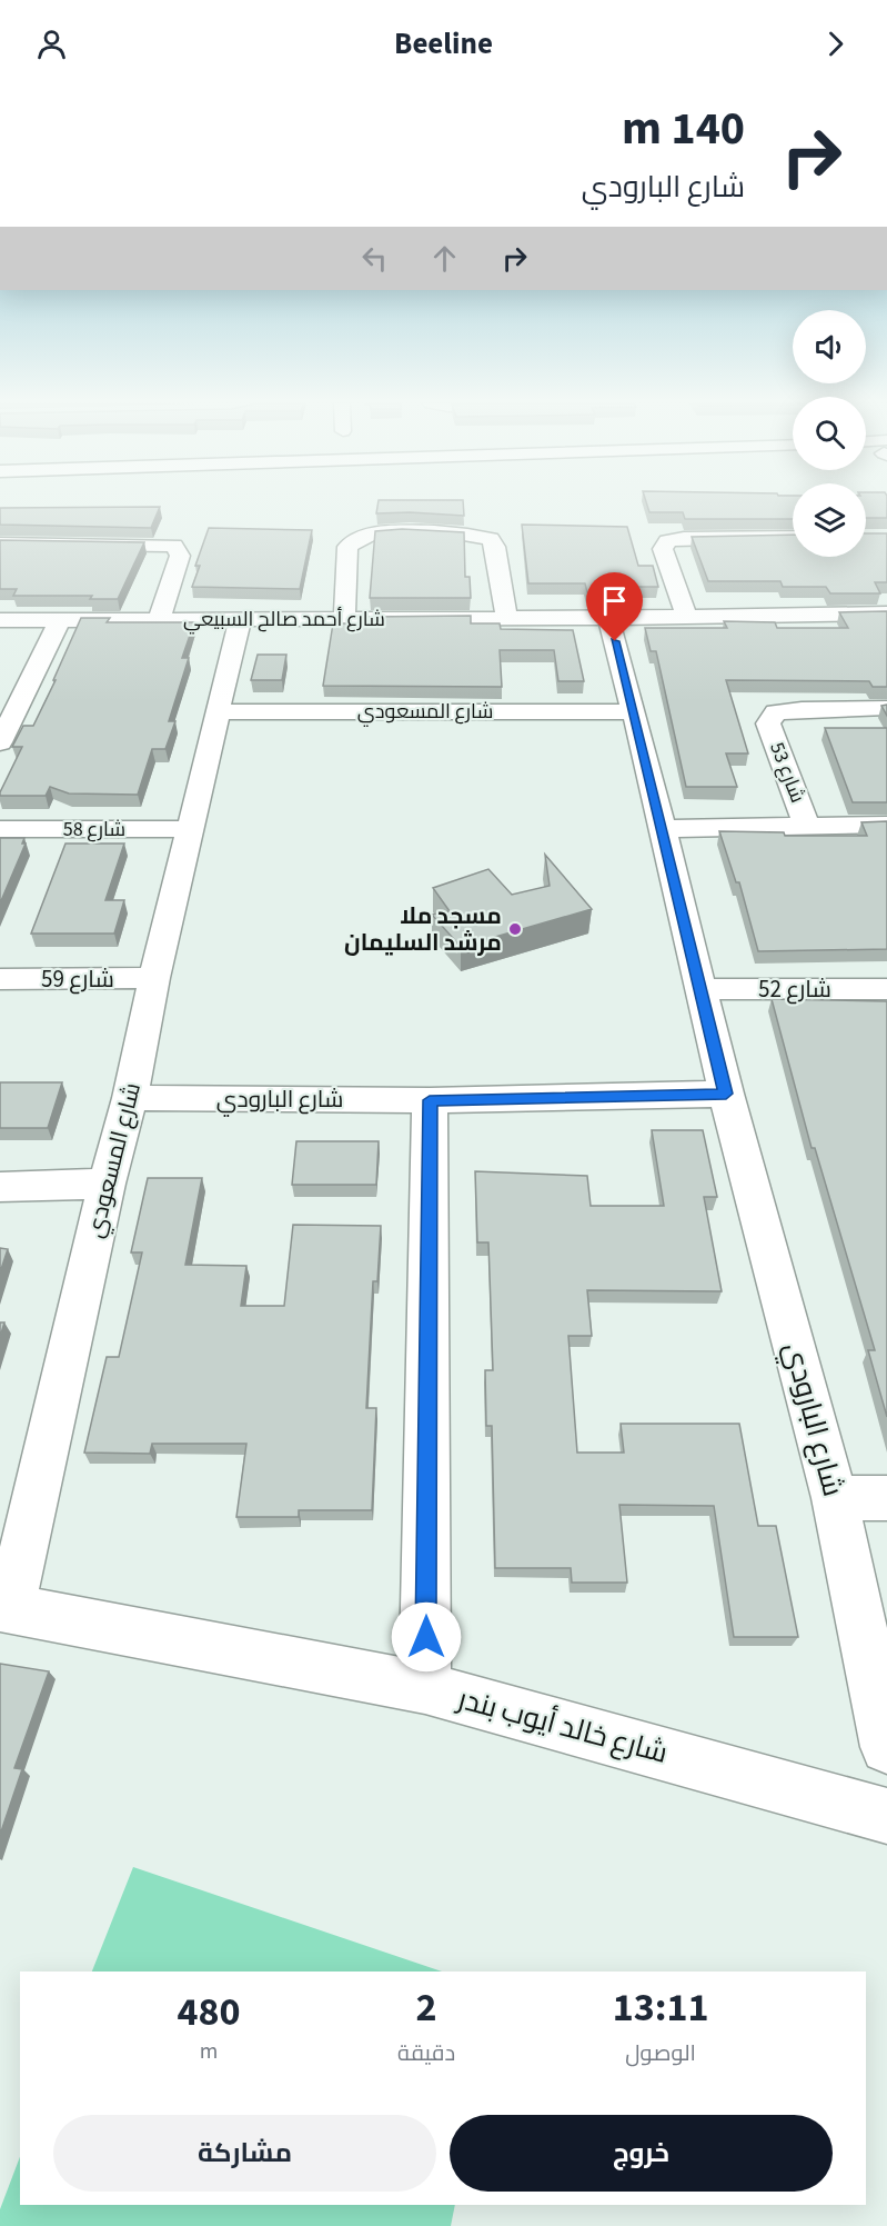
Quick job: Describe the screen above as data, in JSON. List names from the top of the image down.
{
  "streets": {
    "street": [
      "شارع أحمد صالح السبيعي",
      "شارع المسعودي",
      "شارع 53",
      "شارع 58",
      "شارع 59",
      "شارع 52",
      "شارع البارودي",
      "شارع خالد أيوب بندر"
    ]
  },
  "crossings": [
    ["شارع أحمد صالح السبيعي", "شارع المسعودي"],
    ["شارع أحمد صالح السبيعي", "شارع البارودي"],
    ["شارع المسعودي", "شارع 58"],
    ["شارع المسعودي", "شارع 59"],
    ["شارع المسعودي", "شارع البارودي"],
    ["شارع المسعودي", "شارع خالد أيوب بندر"],
    ["شارع 53", "شارع البارودي"],
    ["شارع 52", "شارع البارودي"]
  ],
  "places": ["مسجد ملا مرشد السليمان"],
  "page": {
    "header": "Beeline",
    "turn": ["140 m", "شارع البارودي"],
    "eta": [
      "13:11",
      "الوصول",
      "2",
      "دقيقة",
      "480",
      "m"
    ],
    "buttons": ["خروج", "مشاركة"]
  }
}
